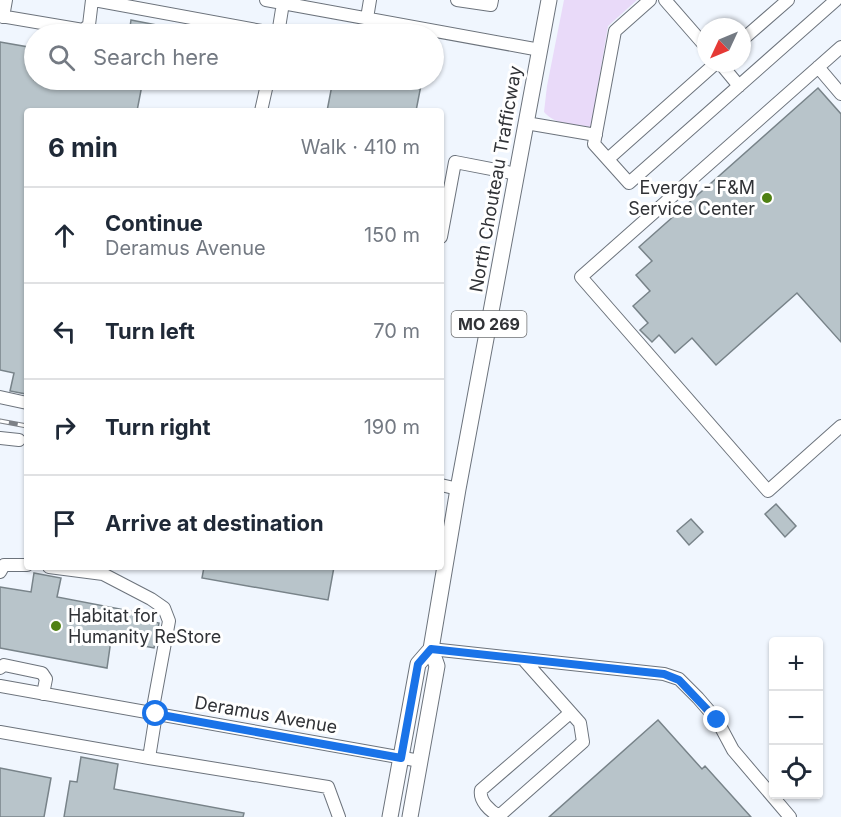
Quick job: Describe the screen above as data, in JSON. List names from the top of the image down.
{
  "streets": {
    "main road": ["North Chouteau Trafficway", "MO 269"],
    "street": ["Deramus Avenue"]
  },
  "crossings": [
    ["North Chouteau Trafficway", "Deramus Avenue"]
  ],
  "places": ["Evergy - F&M Service Center", "Habitat for Humanity ReStore"],
  "north": "bottom left",
  "page": {
    "search": "Search here",
    "heading": ["6 min", "Walk · 410 m"],
    "list": [
      ["Continue", "Deramus Avenue", "150 m"],
      ["Turn left", "70 m"],
      ["Turn right", "190 m"],
      "Arrive at destination"
    ],
    "map_buttons": ["+", "−"]
  }
}
